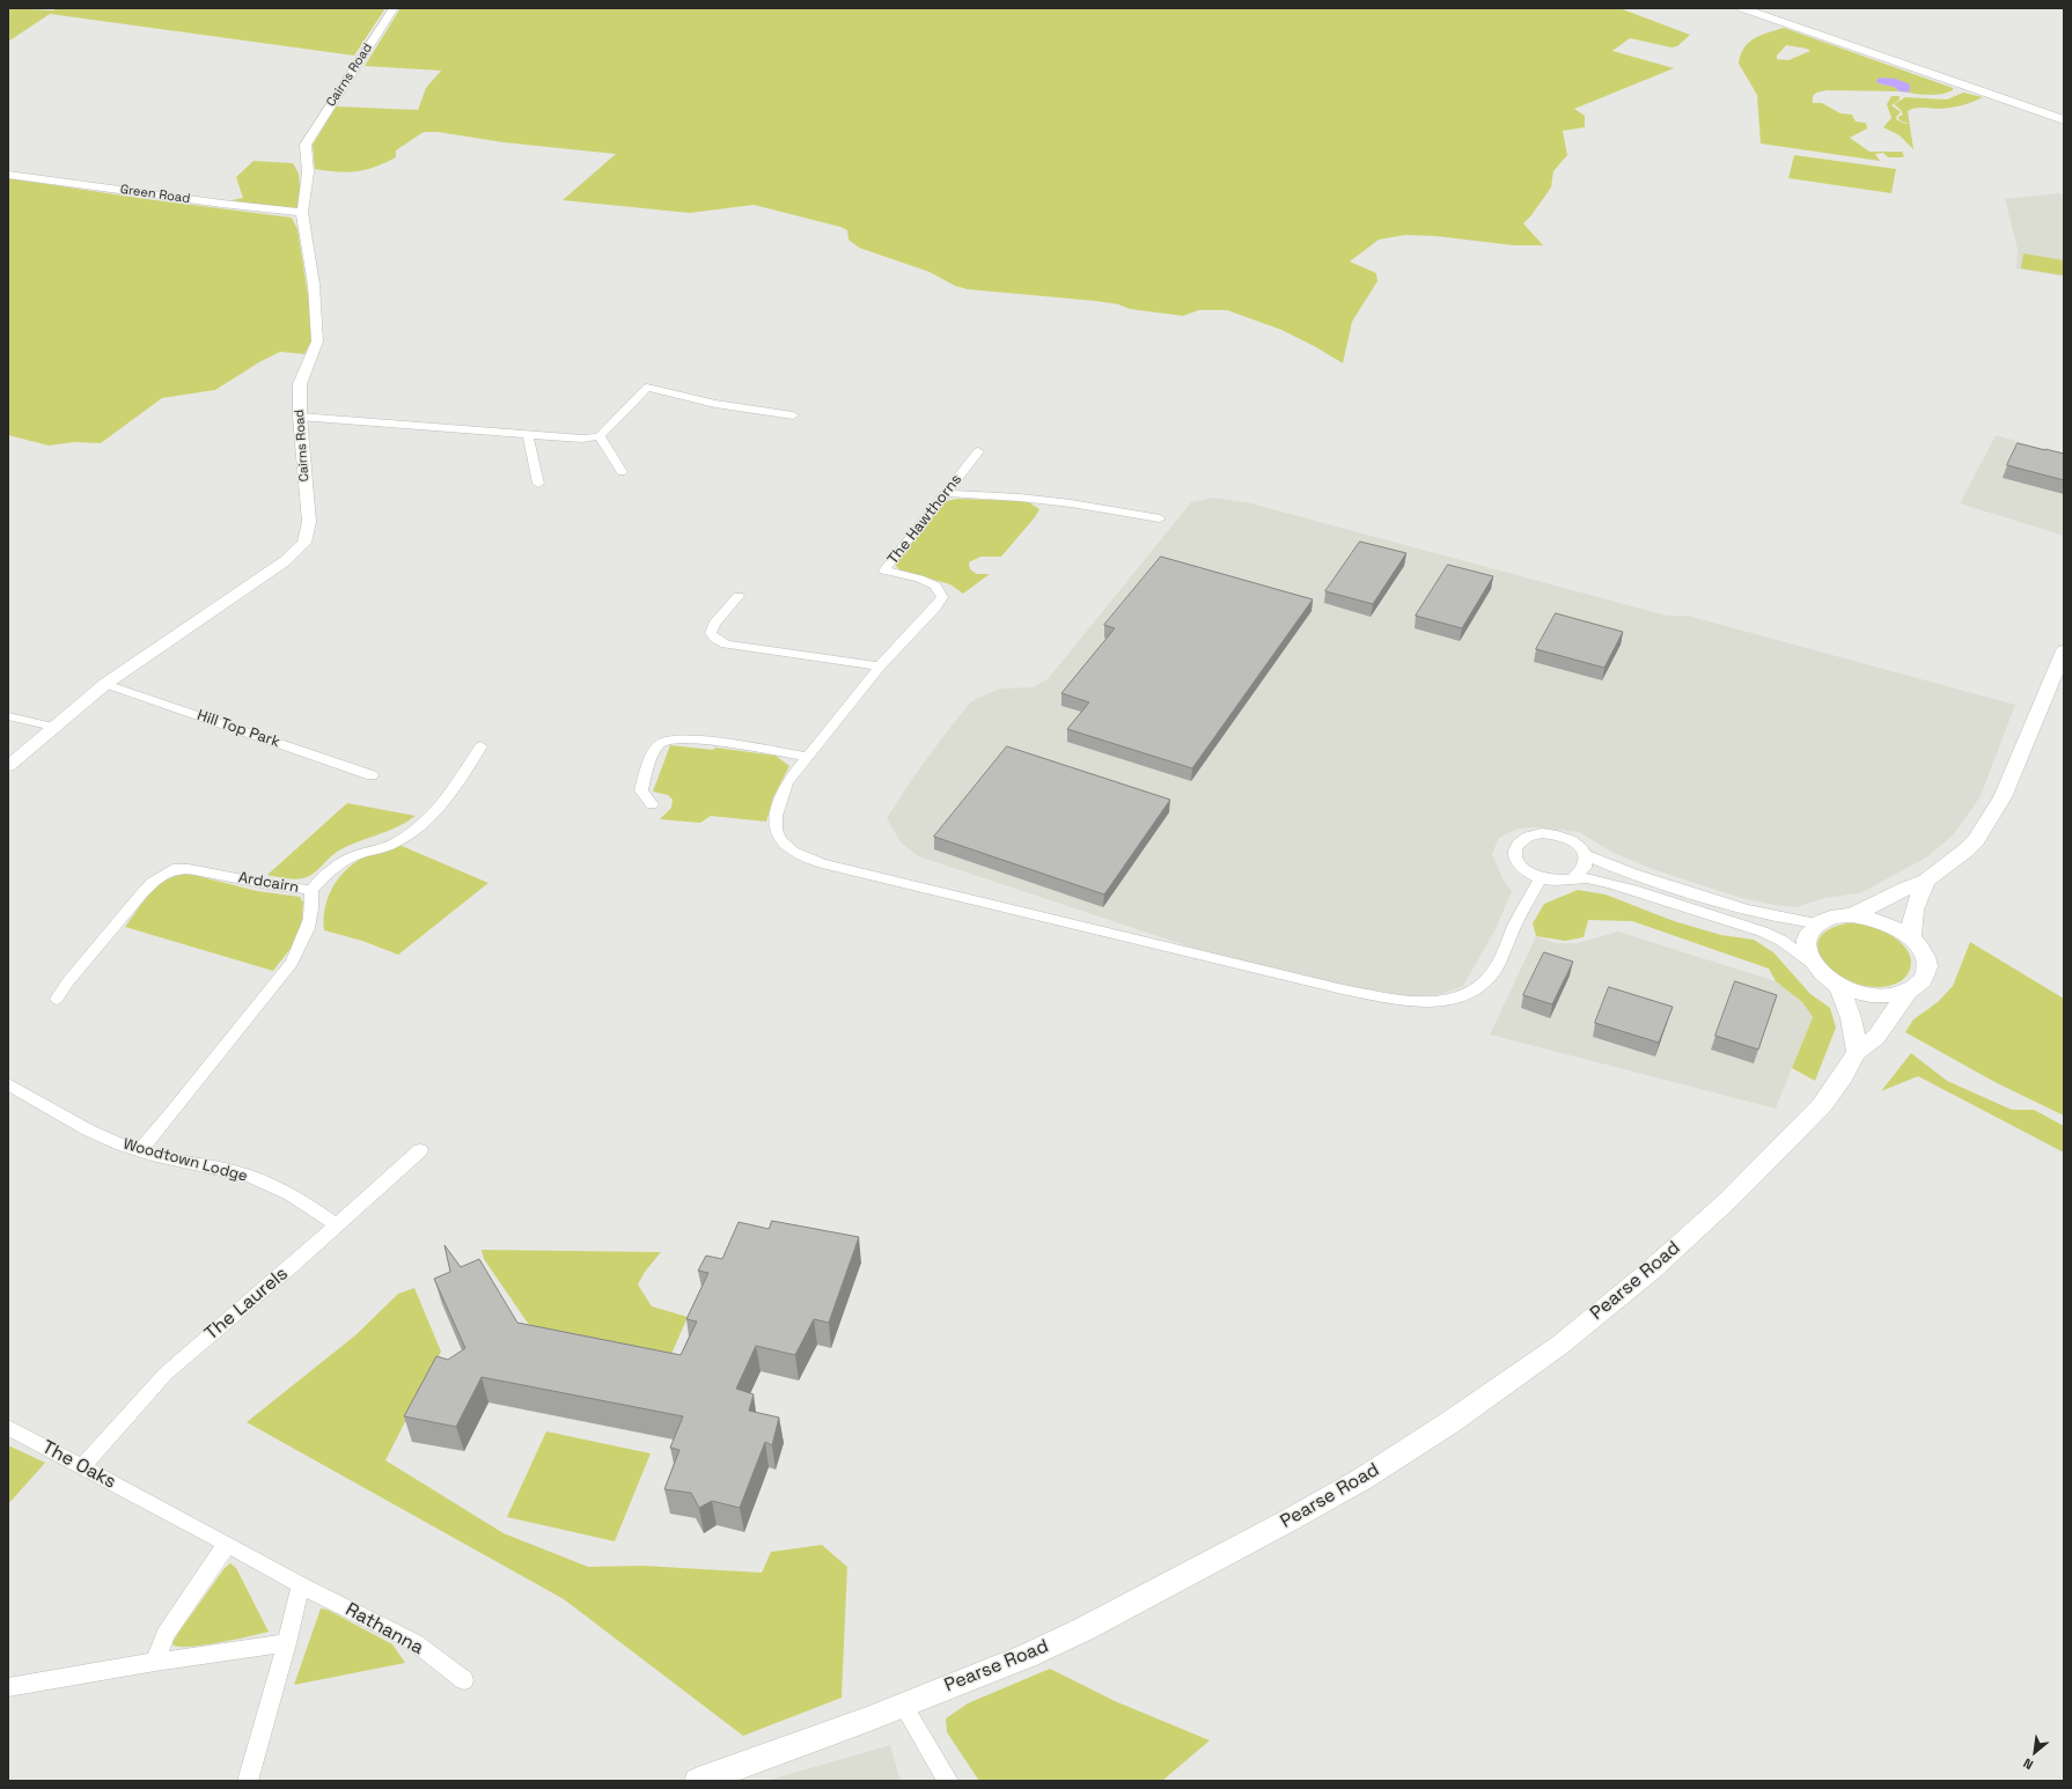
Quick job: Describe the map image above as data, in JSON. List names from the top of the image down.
{
  "streets": {
    "main road": ["Pearse Road"],
    "street": [
      "Cairns Road",
      "Green Road",
      "The Hawthorns",
      "Hill Top Park",
      "Ardcairn",
      "Woodtown Lodge",
      "The Laurels",
      "The Oaks",
      "Rathanna"
    ]
  },
  "crossings": [
    ["Cairns Road", "Green Road"],
    ["Cairns Road", "Hill Top Park"],
    ["Woodtown Lodge", "The Laurels"],
    ["The Laurels", "The Oaks"],
    ["The Oaks", "Rathanna"]
  ],
  "north": "bottom left"
}
